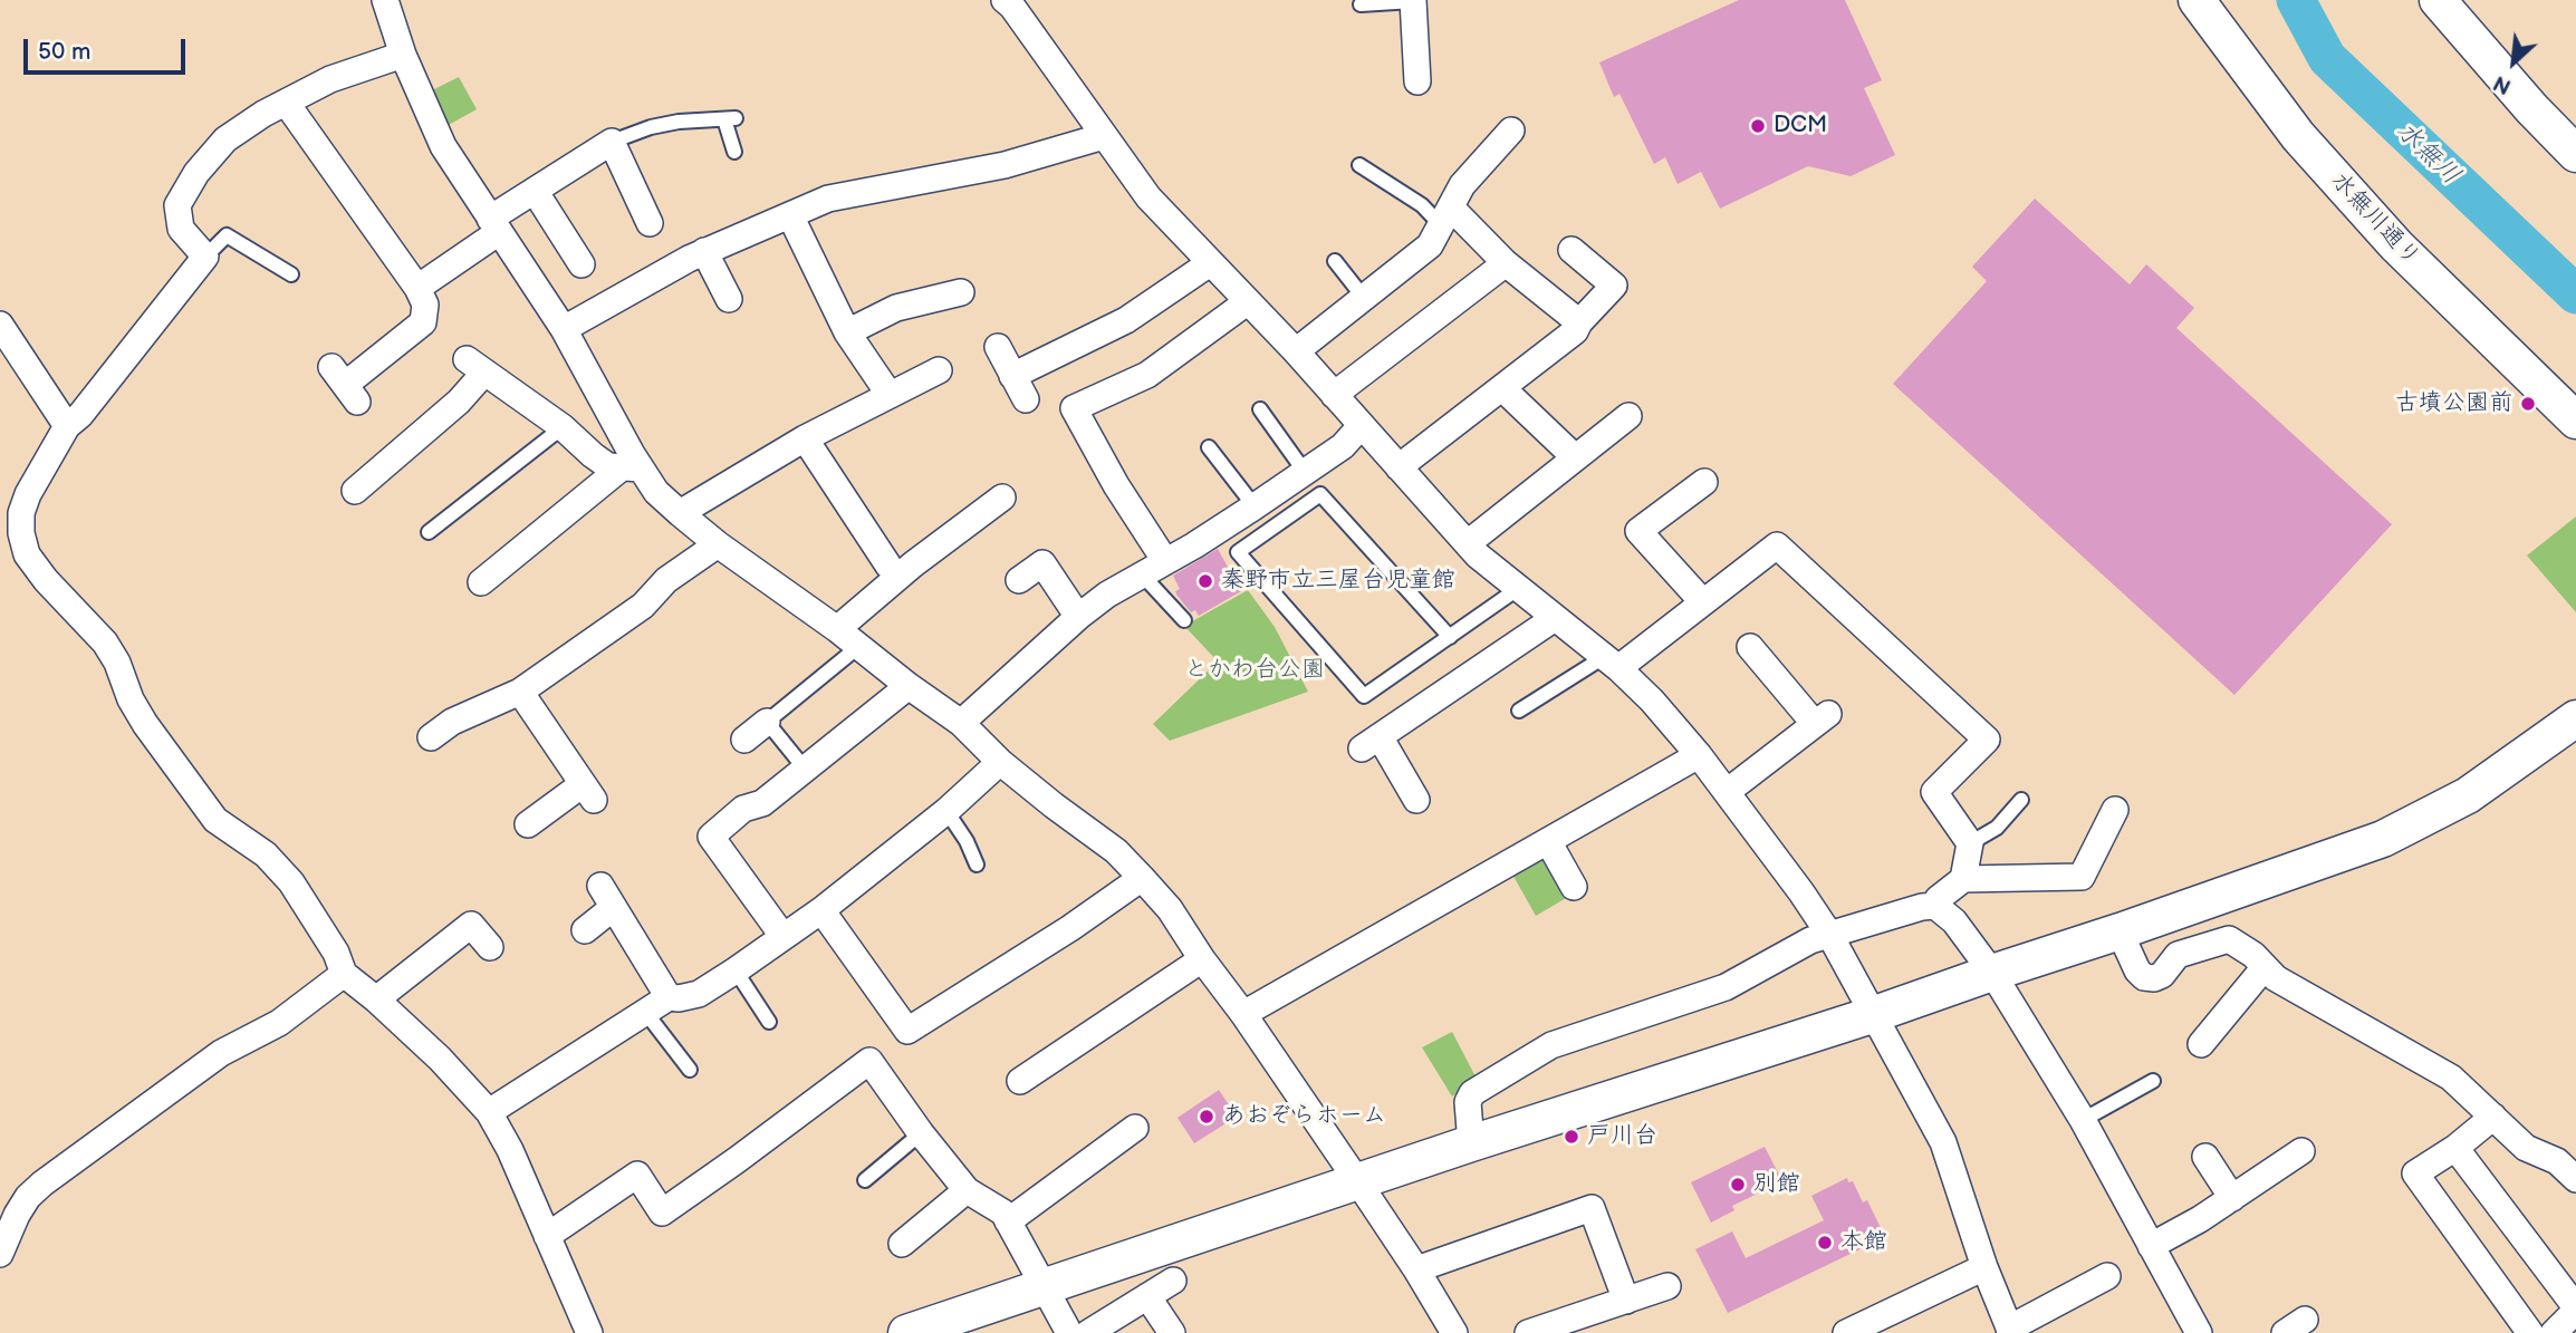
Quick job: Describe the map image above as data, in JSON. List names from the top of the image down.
{
  "streets": {
    "street": ["水無川通り"]
  },
  "water": ["水無川"],
  "parks": ["とかわ台公園"],
  "places": [
    "DCM",
    "古墳公園前",
    "秦野市立三屋台児童館",
    "あおぞらホーム",
    "戸川台",
    "別館",
    "本館"
  ],
  "scale_bar": "50 m",
  "north": "bottom left"
}
